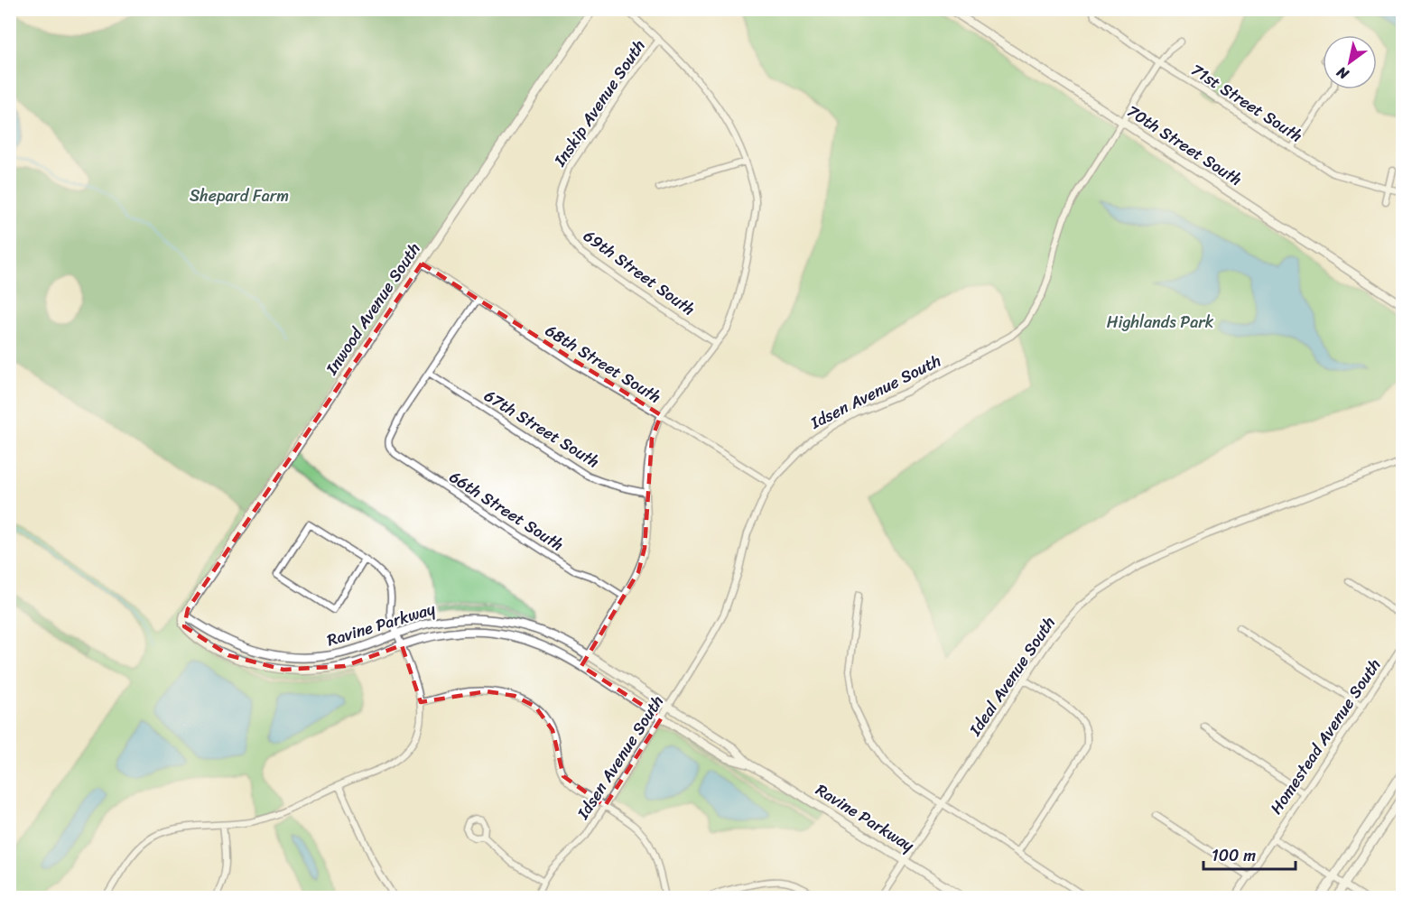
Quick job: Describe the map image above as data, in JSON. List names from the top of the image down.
{
  "streets": {
    "street": [
      "Inskip Avenue South",
      "71st Street South",
      "70th Street South",
      "69th Street South",
      "Inwood Avenue South",
      "68th Street South",
      "Idsen Avenue South",
      "67th Street South",
      "66th Street South",
      "Ravine Parkway",
      "Ideal Avenue South",
      "Homestead Avenue South"
    ]
  },
  "crossings": [
    ["Inskip Avenue South", "69th Street South"],
    ["71st Street South", "Idsen Avenue South"],
    ["70th Street South", "Idsen Avenue South"],
    ["Inwood Avenue South", "68th Street South"],
    ["Inwood Avenue South", "Ravine Parkway"],
    ["68th Street South", "Idsen Avenue South"],
    ["Idsen Avenue South", "Ravine Parkway"],
    ["67th Street South", "66th Street South"],
    ["Ravine Parkway", "Ideal Avenue South"]
  ],
  "parks": ["Shepard Farm", "Highlands Park"],
  "scale_bar": "100 m",
  "north": "bottom left"
}
